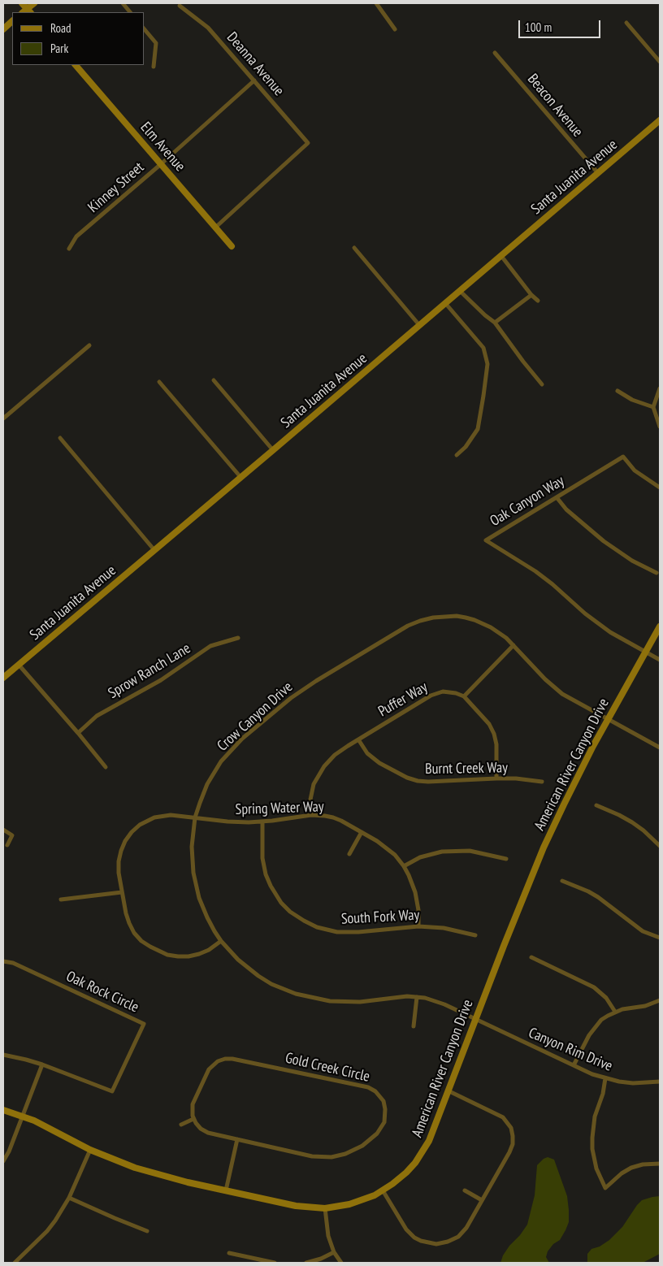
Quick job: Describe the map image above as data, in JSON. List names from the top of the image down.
{
  "streets": {
    "street": [
      "Deanna Avenue",
      "Beacon Avenue",
      "Elm Avenue",
      "Santa Juanita Avenue",
      "Kinney Street",
      "Oak Canyon Way",
      "Sprow Ranch Lane",
      "Puffer Way",
      "Crow Canyon Drive",
      "American River Canyon Drive",
      "Burnt Creek Way",
      "Spring Water Way",
      "South Fork Way",
      "Oak Rock Circle",
      "Canyon Rim Drive",
      "Gold Creek Circle"
    ]
  },
  "crossings": [
    ["Deanna Avenue", "Elm Avenue"],
    ["Deanna Avenue", "Kinney Street"],
    ["Beacon Avenue", "Santa Juanita Avenue"],
    ["Elm Avenue", "Kinney Street"],
    ["Oak Canyon Way", "American River Canyon Drive"],
    ["Puffer Way", "Burnt Creek Way"],
    ["Puffer Way", "Spring Water Way"],
    ["Crow Canyon Drive", "American River Canyon Drive"],
    ["Crow Canyon Drive", "Spring Water Way"],
    ["Crow Canyon Drive", "Canyon Rim Drive"],
    ["American River Canyon Drive", "Canyon Rim Drive"],
    ["Spring Water Way", "South Fork Way"]
  ],
  "legend": ["Road", "Park"],
  "scale_bar": "100 m"
}
